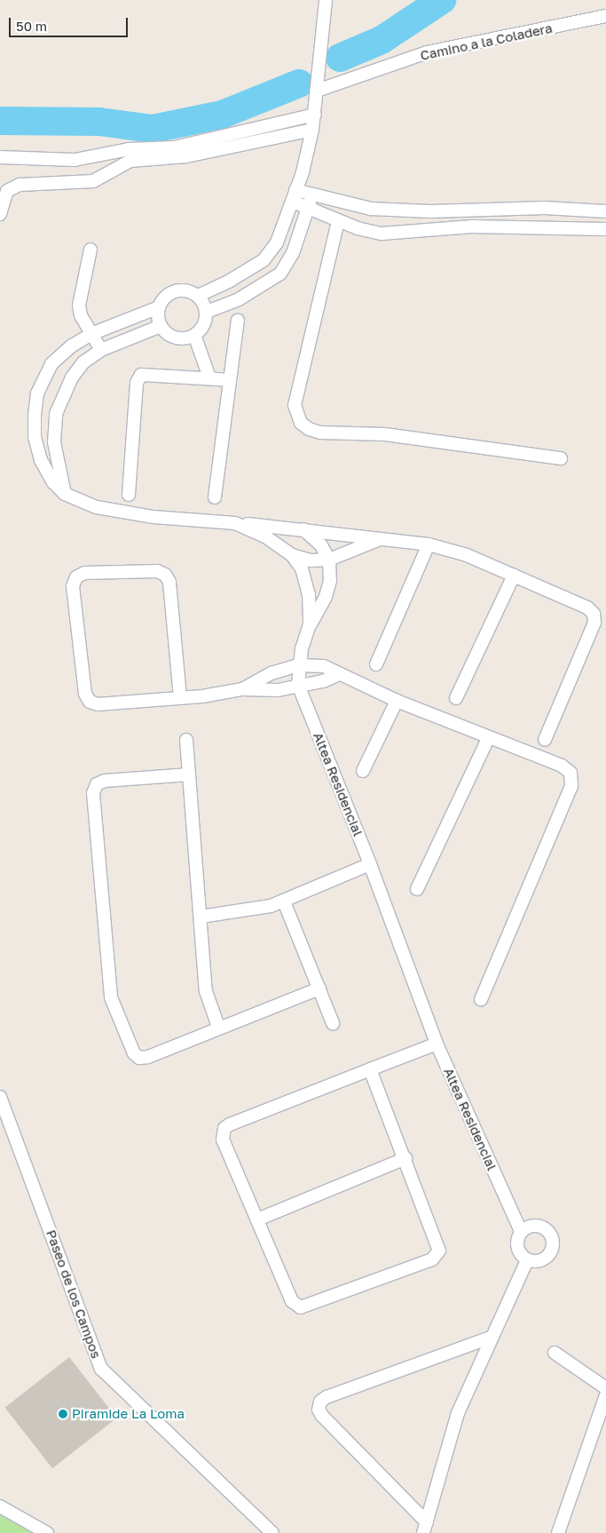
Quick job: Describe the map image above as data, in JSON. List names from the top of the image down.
{
  "streets": {
    "street": ["Camino a la Coladera", "Altea Residencial", "Paseo de los Campos"]
  },
  "places": ["Piramide La Loma"],
  "scale_bar": "50 m"
}
